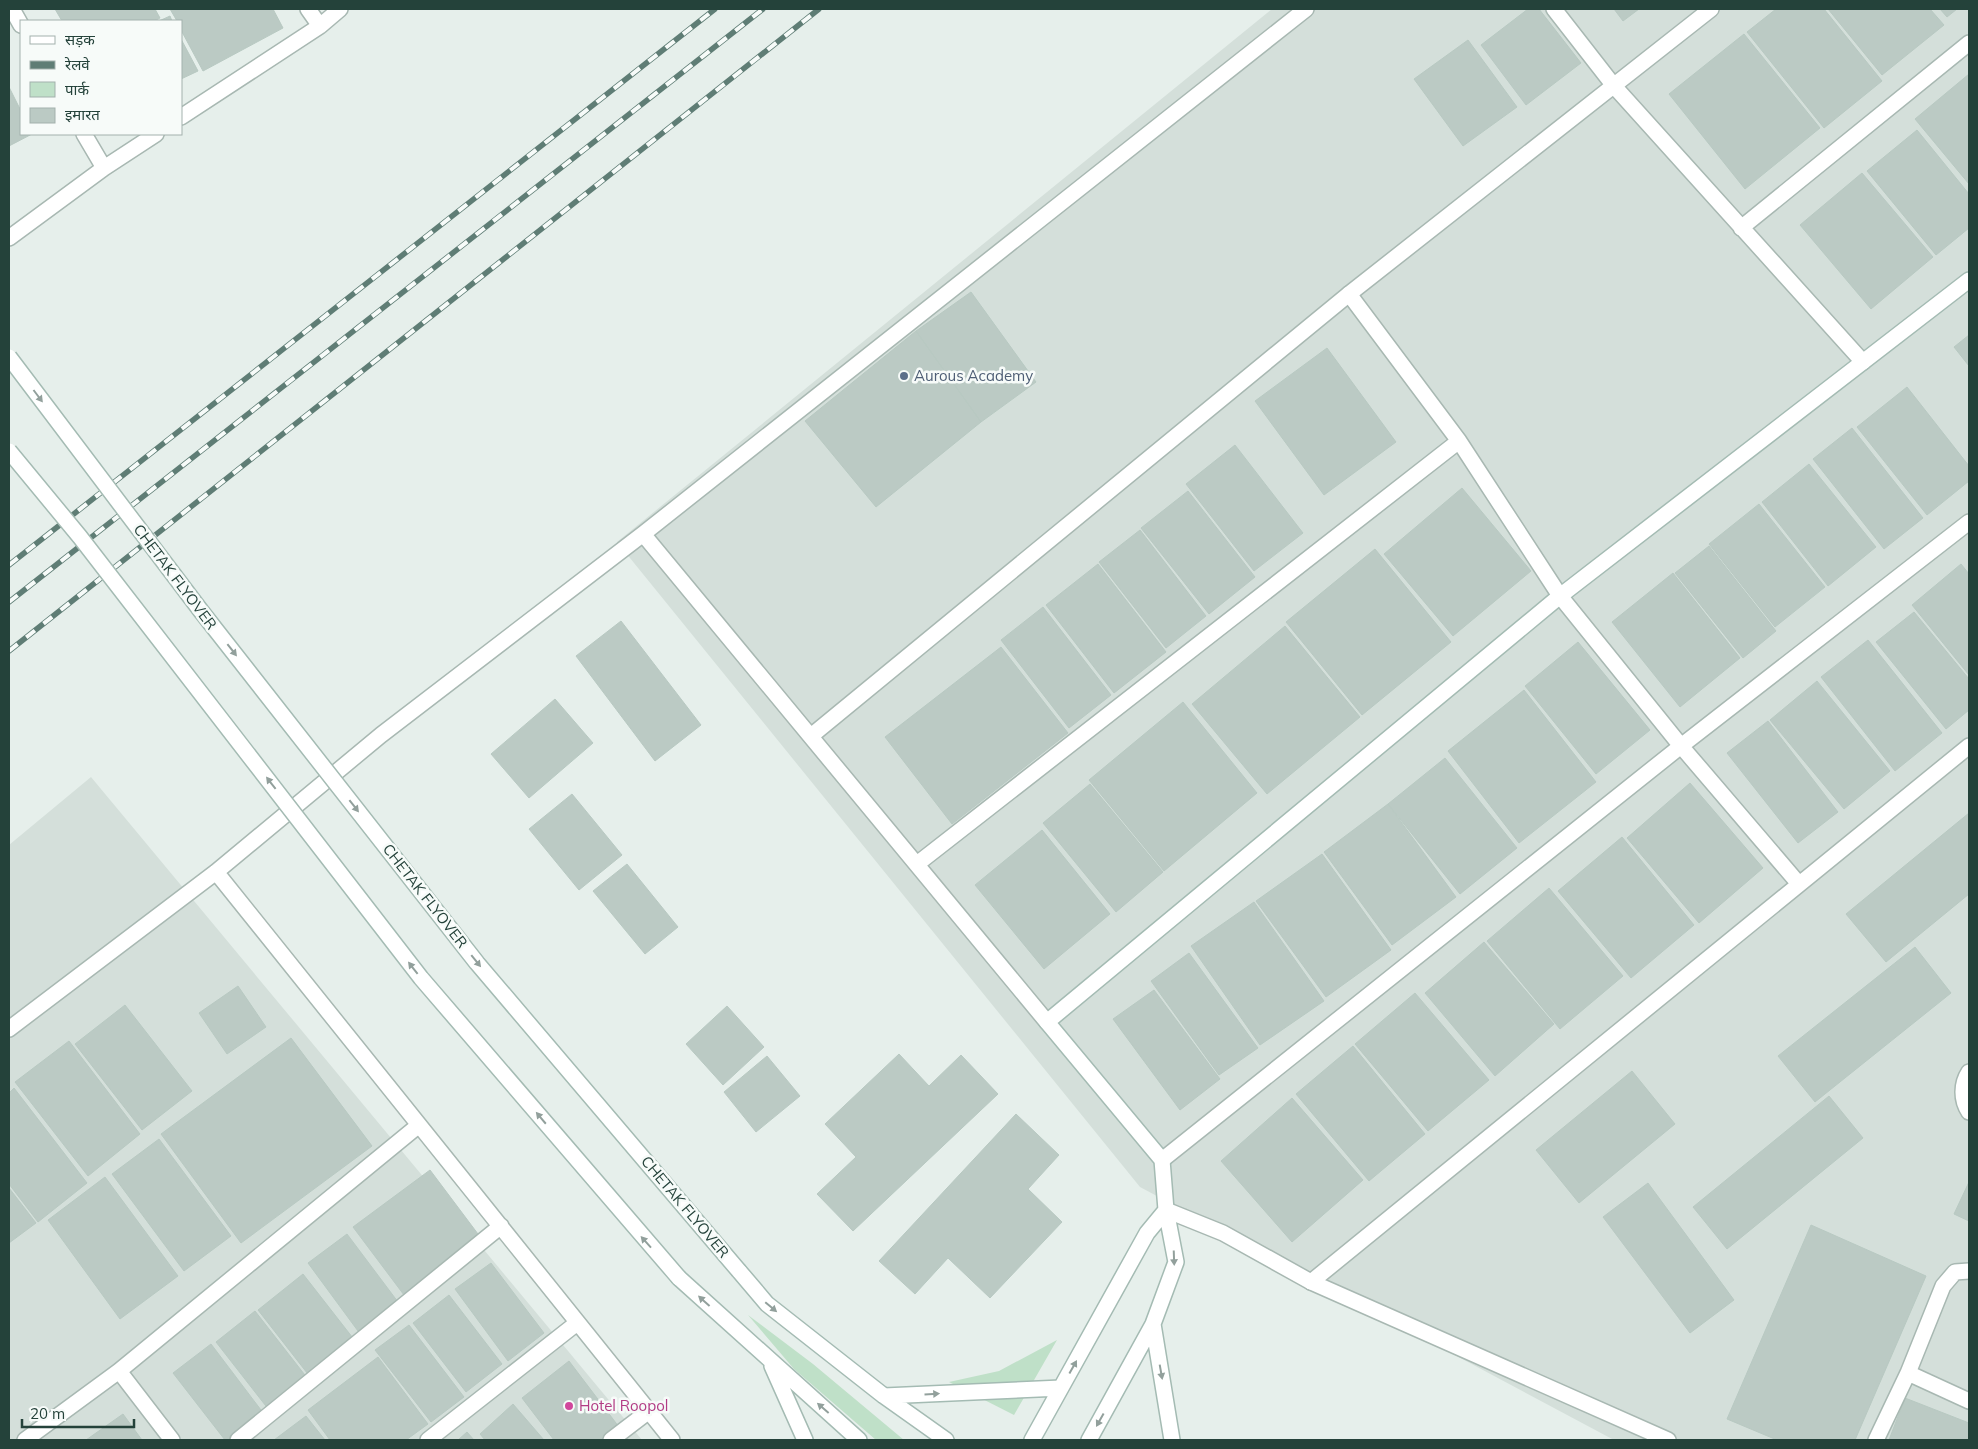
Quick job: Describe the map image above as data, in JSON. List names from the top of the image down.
{
  "streets": {
    "street": ["CHETAK FLYOVER"]
  },
  "places": ["Aurous Academy", "Hotel Roopol"],
  "legend": [
    "सड़क",
    "रेलवे",
    "पार्क",
    "इमारत"
  ],
  "scale_bar": "20 m"
}
